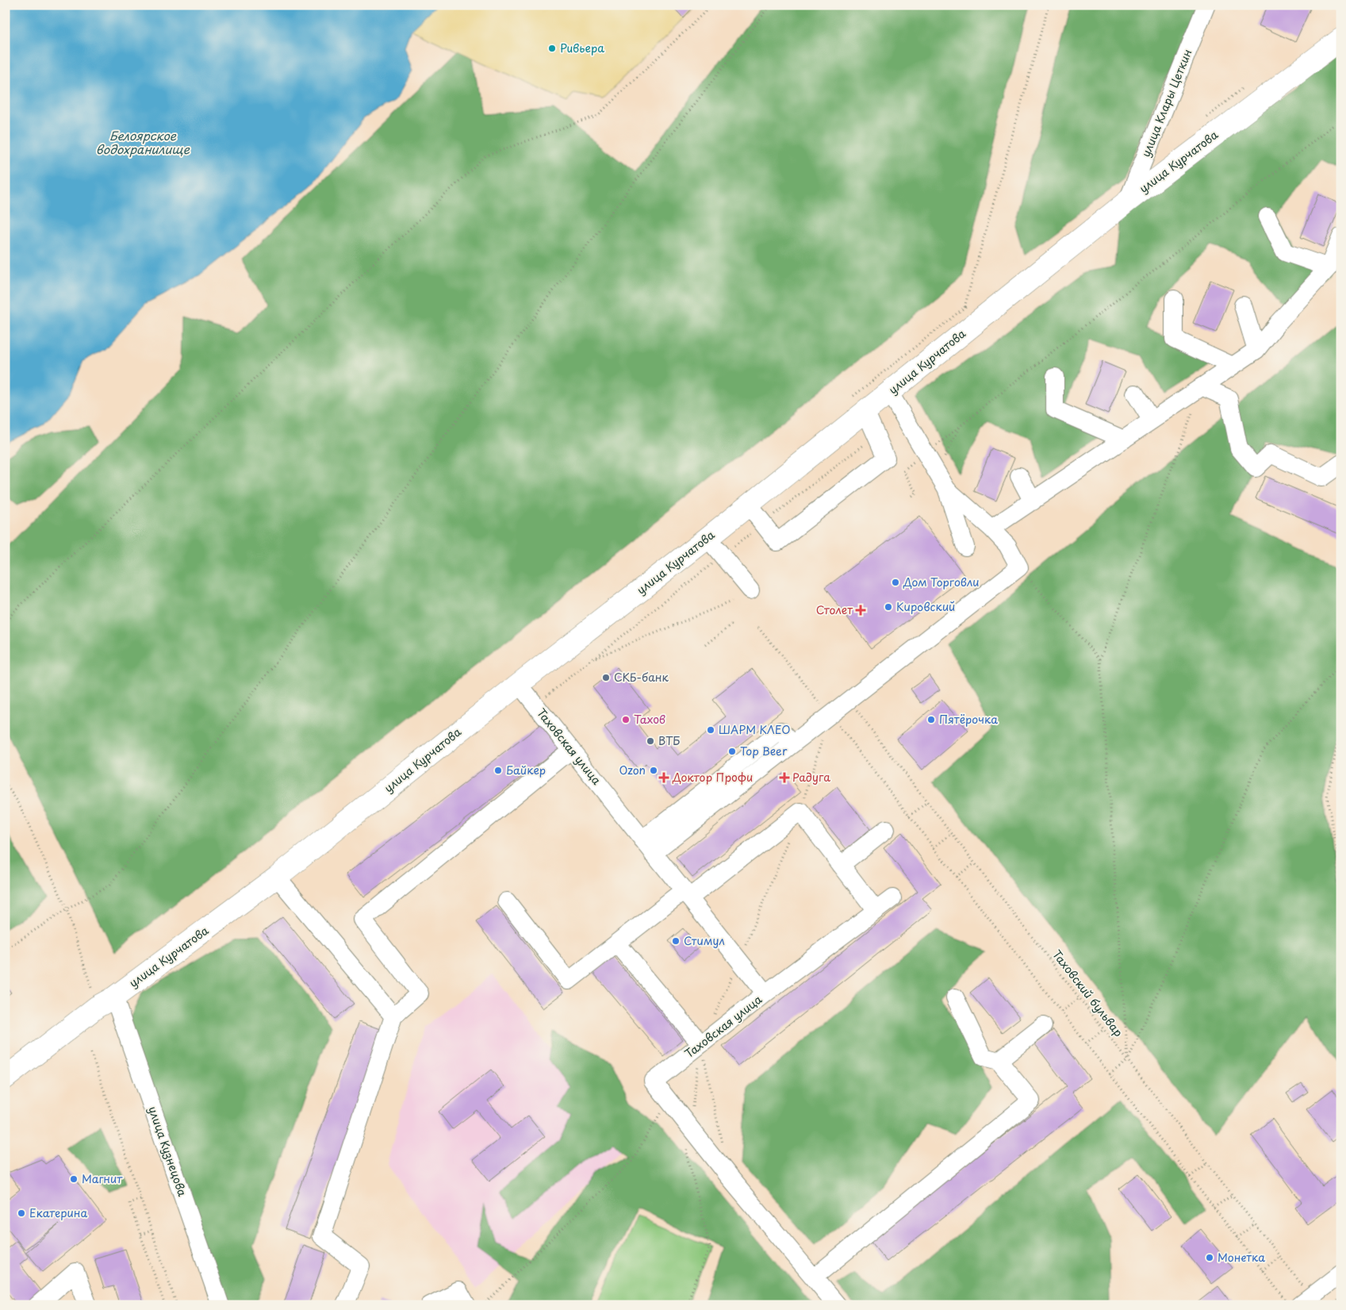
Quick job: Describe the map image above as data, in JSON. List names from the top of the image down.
{
  "streets": {
    "main road": ["улица Курчатова"],
    "street": ["улица Клары Цеткин", "Таховская улица", "улица Кузнецова"],
    "path": ["Таховский бульвар"]
  },
  "crossings": [
    ["улица Клары Цеткин", "улица Курчатова"],
    ["улица Курчатова", "Таховская улица"],
    ["улица Курчатова", "улица Кузнецова"]
  ],
  "water": ["Белоярское водохранилище"],
  "places": {
    "other": [
      "Ривьера",
      "Дом Торговли",
      "Кировский",
      "СКБ-банк",
      "Тахов",
      "Пятёрочка",
      "ШАРМ КЛЕО",
      "ВТБ",
      "Top Beer",
      "Байкер",
      "Ozon",
      "Стимул",
      "Магнит",
      "Екатерина",
      "Монетка"
    ],
    "health": ["Столет", "Доктор Профи", "Радуга"]
  }
}
